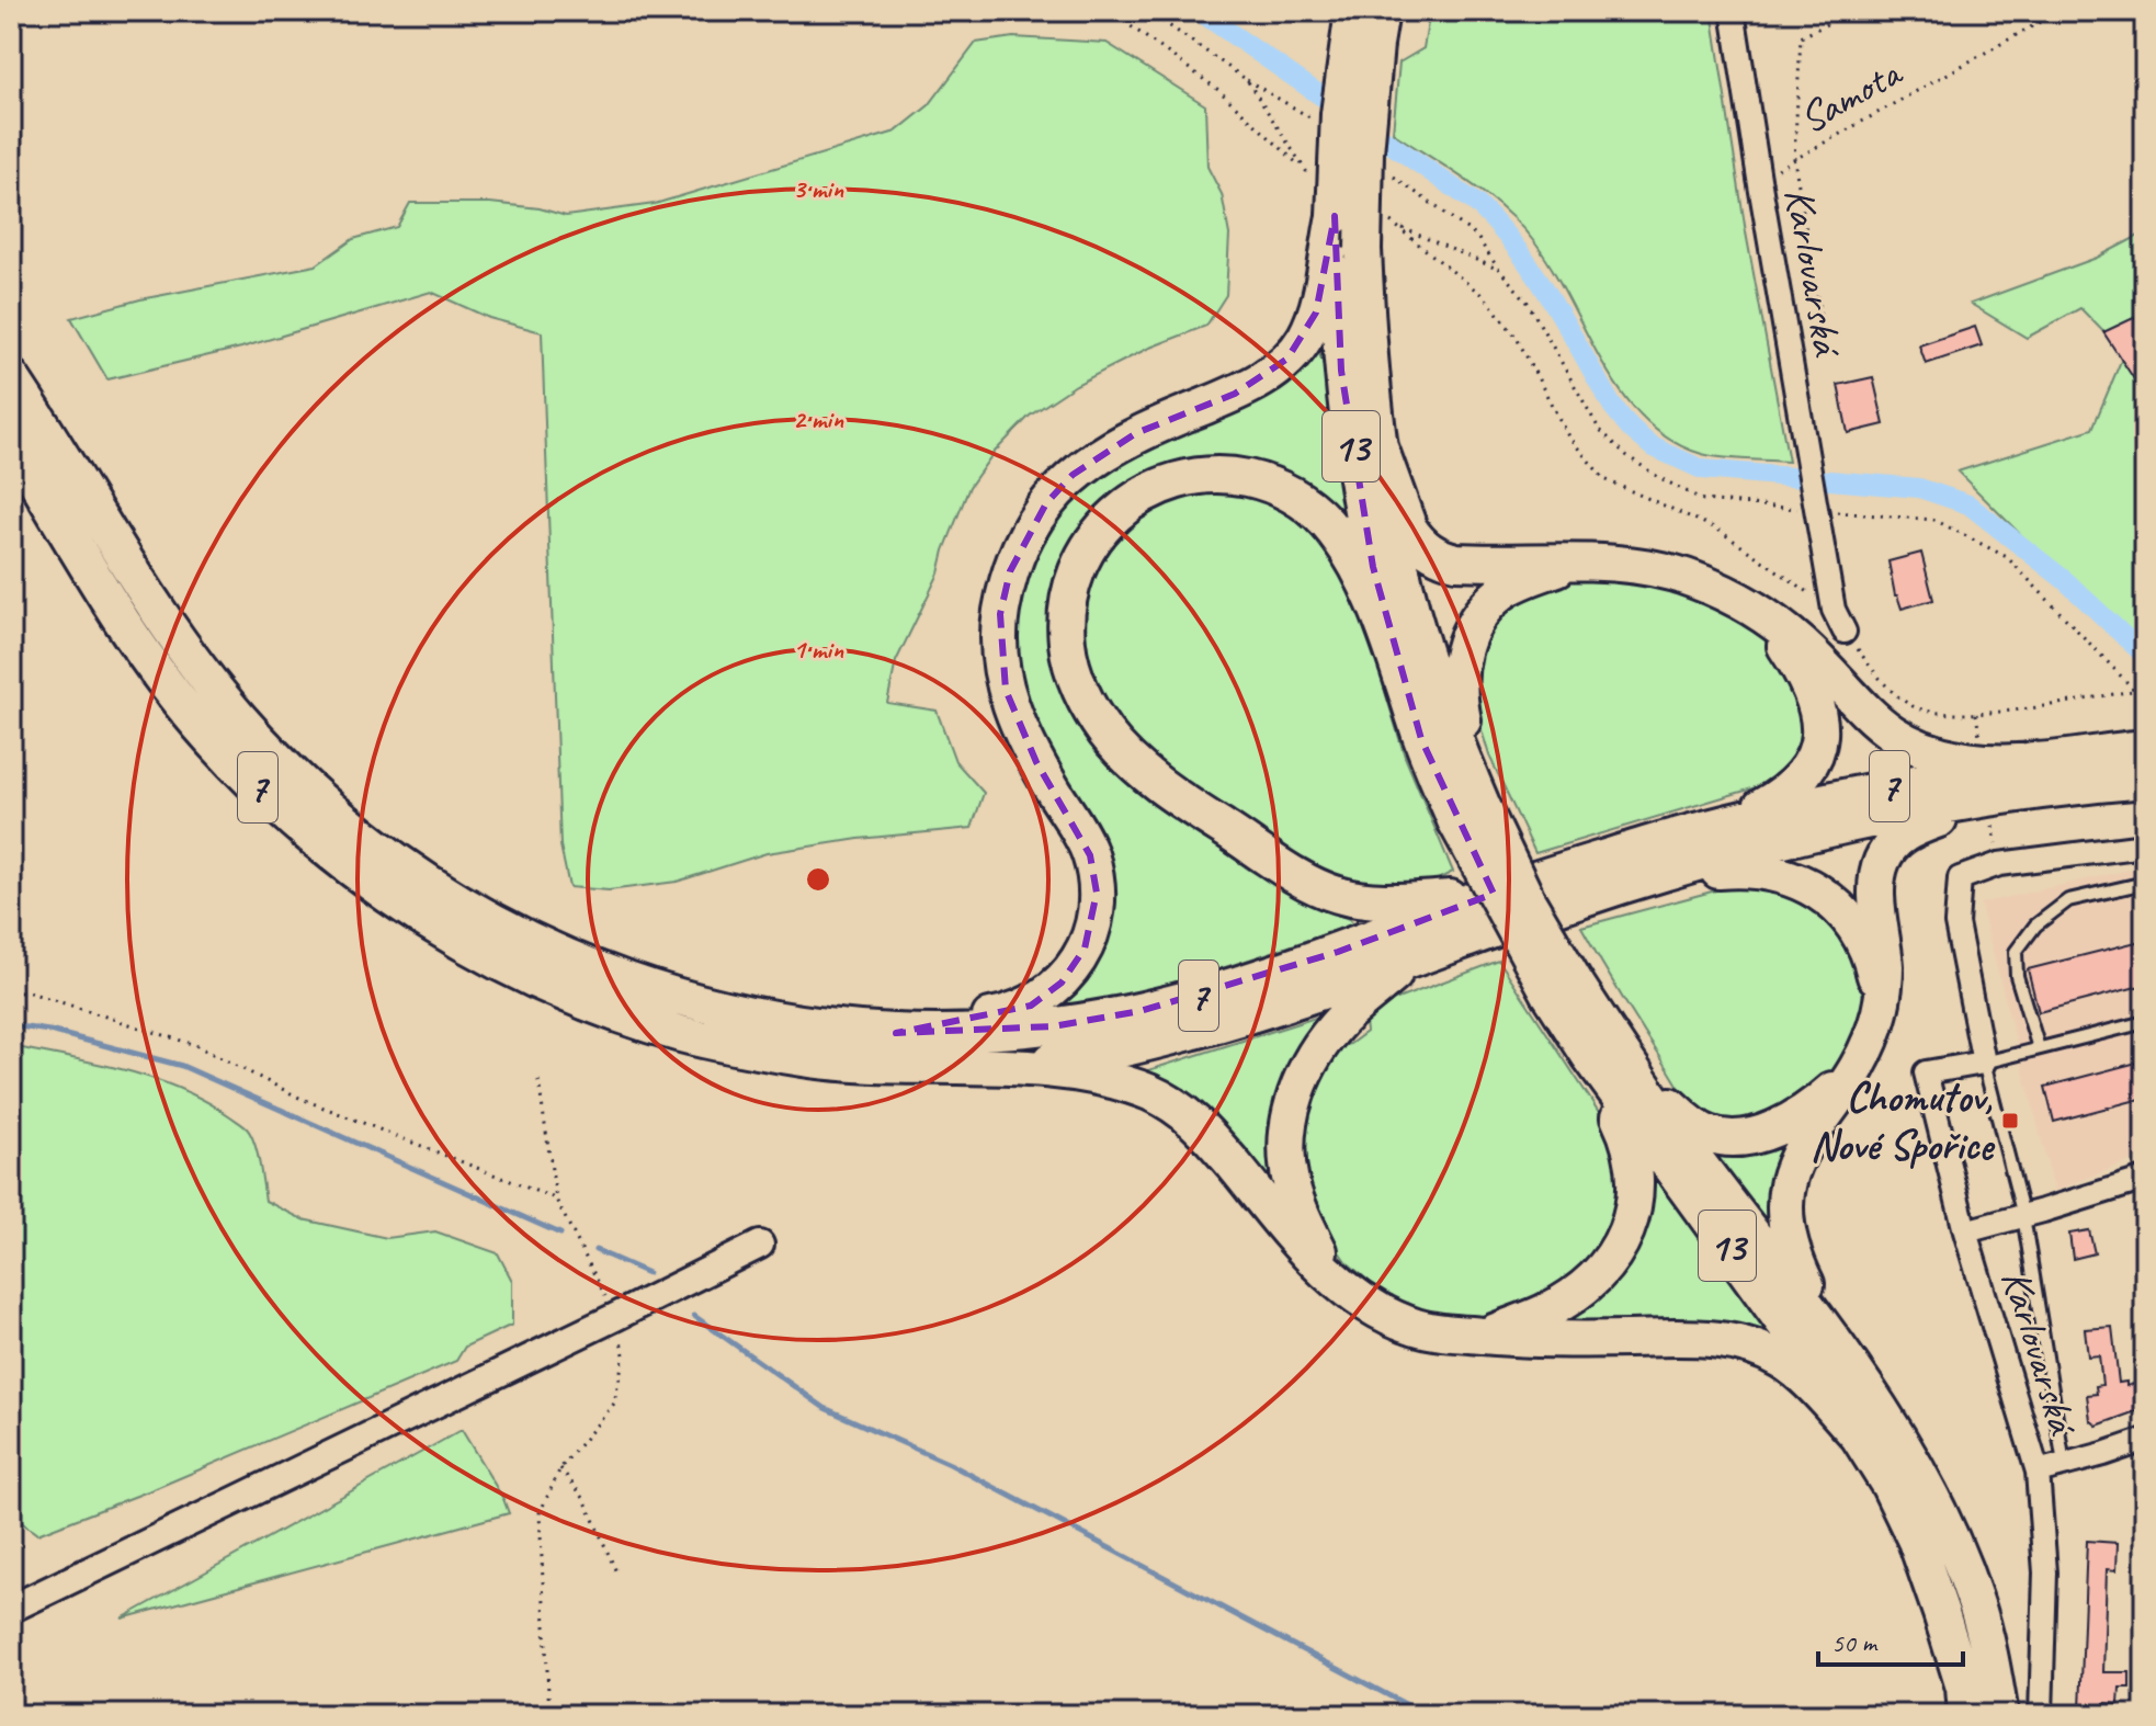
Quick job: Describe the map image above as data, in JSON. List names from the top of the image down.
{
  "streets": {
    "highway": ["13", "7"],
    "street": ["Karlovarská"],
    "path": ["Samota"]
  },
  "crossings": [
    ["Samota", "Karlovarská"]
  ],
  "places": {
    "transit": ["Chomutov, Nové Spořice"]
  },
  "scale_bar": "50 m",
  "rings": ["3 min", "2 min", "1 min"]
}
